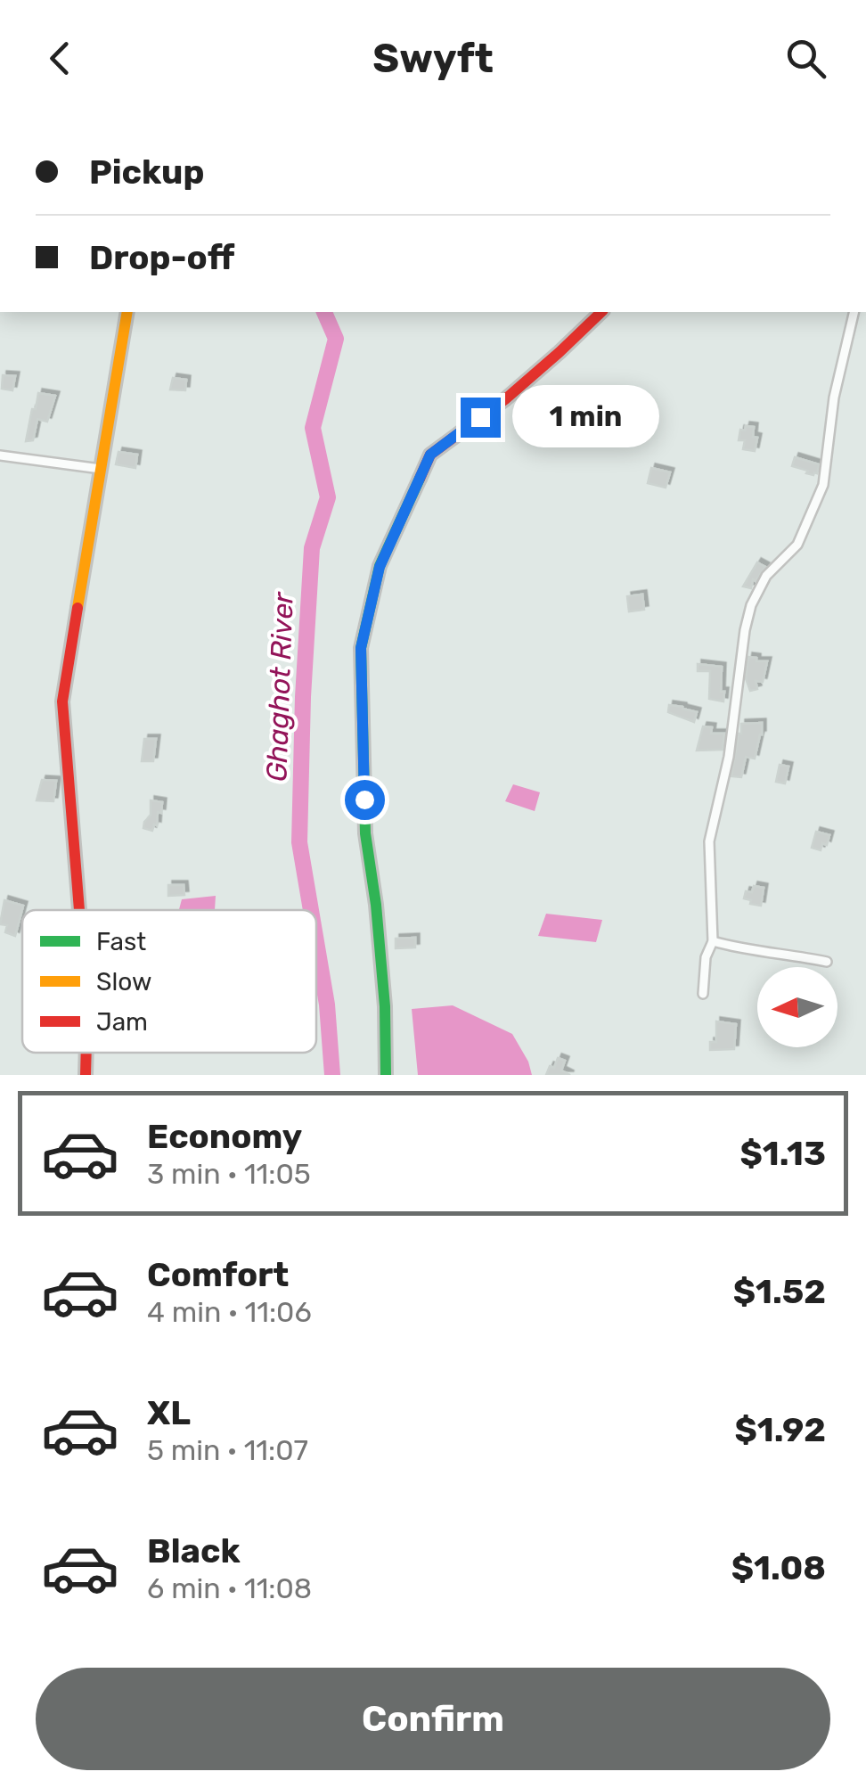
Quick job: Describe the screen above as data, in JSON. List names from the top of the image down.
{
  "water": ["Ghaghot River"],
  "legend": ["Fast", "Slow", "Jam"],
  "north": "left",
  "page": {
    "header": "Swyft",
    "banner": ["Pickup", "Drop-off"],
    "bubble": "1 min",
    "list": [
      {
        "name": "Economy",
        "note": "3 min · 11:05",
        "value": "$1.13"
      },
      {
        "name": "Comfort",
        "note": "4 min · 11:06",
        "value": "$1.52"
      },
      {
        "name": "XL",
        "note": "5 min · 11:07",
        "value": "$1.92"
      },
      {
        "name": "Black",
        "note": "6 min · 11:08",
        "value": "$1.08"
      }
    ],
    "buttons": "Confirm"
  }
}
